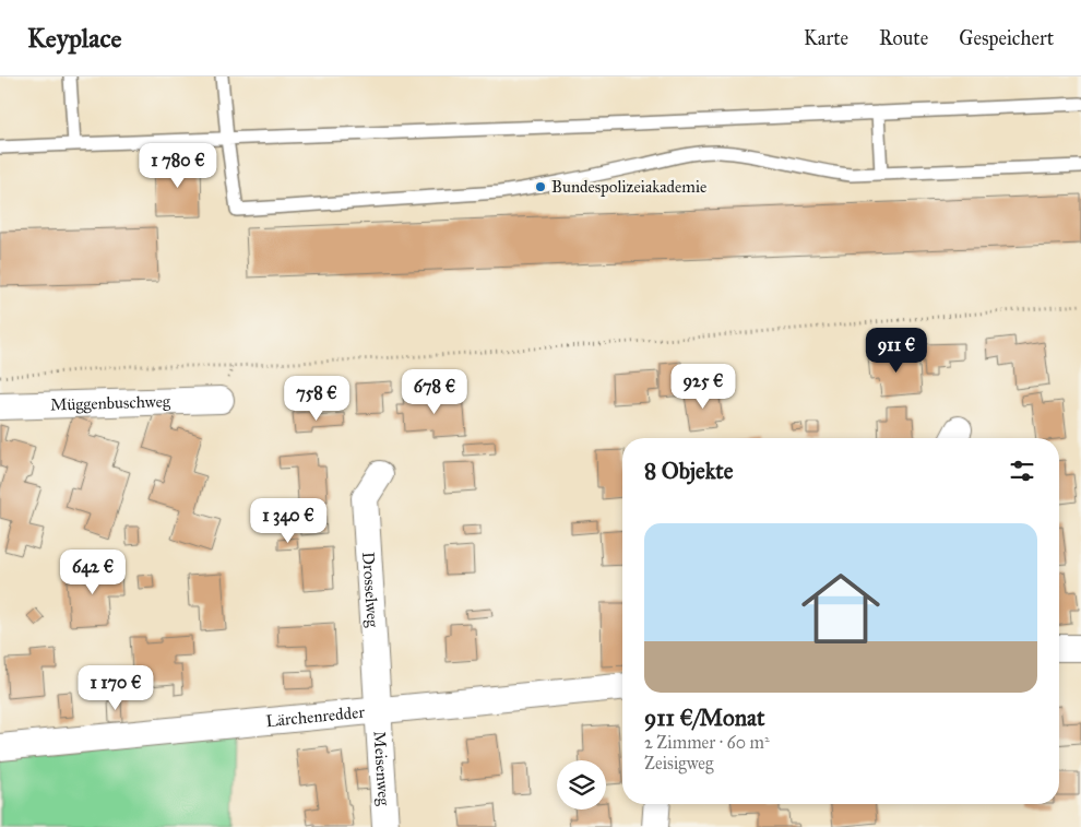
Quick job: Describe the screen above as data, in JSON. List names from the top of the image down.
{
  "streets": {
    "street": [
      "Müggenbuschweg",
      "Drosselweg",
      "Lärchenredder",
      "Meisenweg"
    ]
  },
  "crossings": [
    ["Drosselweg", "Lärchenredder"],
    ["Drosselweg", "Meisenweg"],
    ["Lärchenredder", "Meisenweg"]
  ],
  "places": ["Bundespolizeiakademie"],
  "page": {
    "header": "Keyplace",
    "nav": ["Karte", "Route", "Gespeichert"],
    "price": [
      "1 780 €",
      "911 €",
      "925 €",
      "678 €",
      "758 €",
      "1 340 €",
      "642 €",
      "1 170 €"
    ],
    "heading": "8 Objekte",
    "list": [
      {
        "name": "911 €/Monat",
        "note": "2 Zimmer · 60 m² · Zeisigweg"
      }
    ]
  }
}
